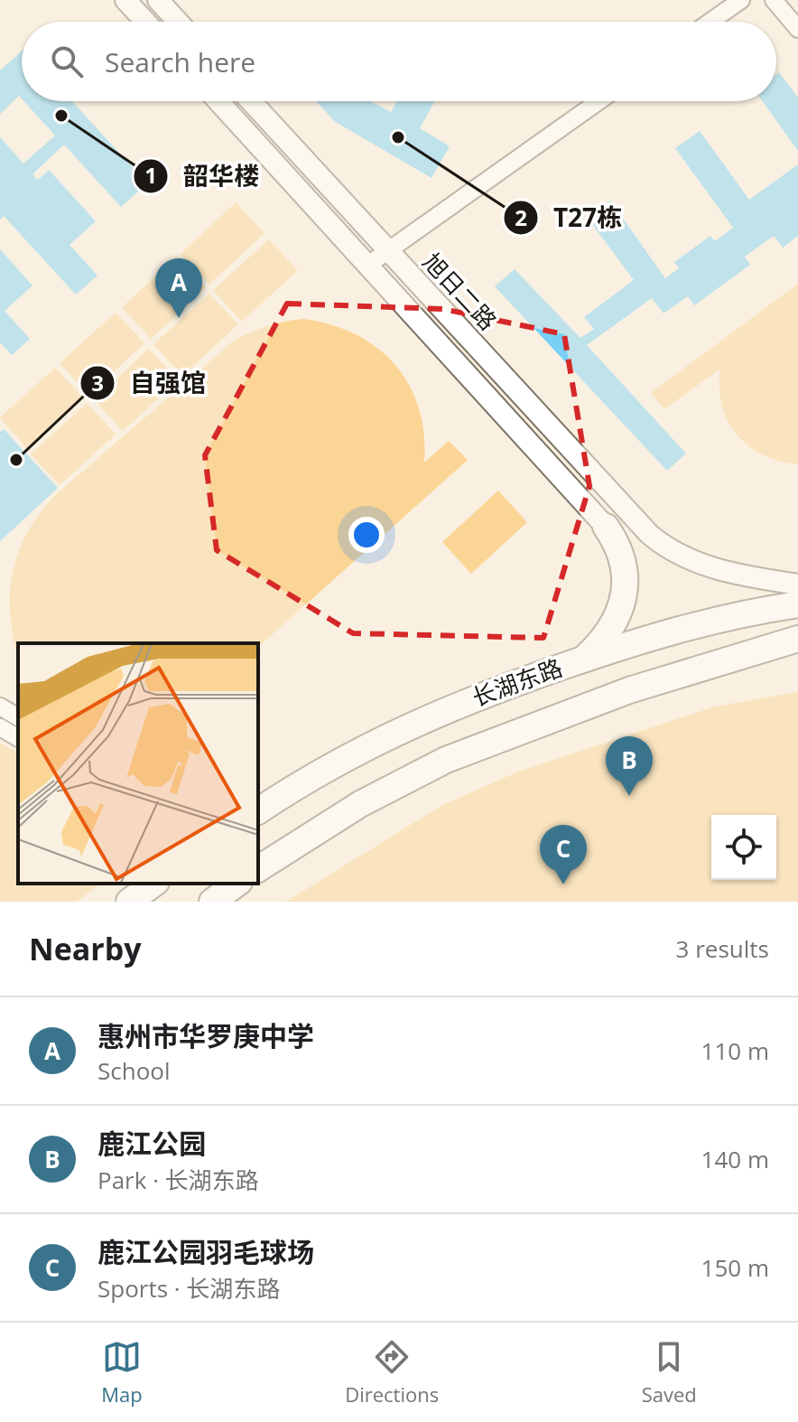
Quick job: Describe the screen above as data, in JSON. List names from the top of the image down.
{
  "streets": {
    "main road": ["长湖东路"],
    "street": ["旭日二路"]
  },
  "places": ["韶华楼", "T27栋", "自强馆"],
  "page": {
    "search": "Search here",
    "pins": ["A", "B", "C"],
    "heading": ["Nearby", "3 results"],
    "list": [
      {
        "mark": "A",
        "name": "惠州市华罗庚中学",
        "note": "School",
        "value": "110 m"
      },
      {
        "mark": "B",
        "name": "鹿江公园",
        "note": "Park · 长湖东路",
        "value": "140 m"
      },
      {
        "mark": "C",
        "name": "鹿江公园羽毛球场",
        "note": "Sports · 长湖东路",
        "value": "150 m"
      }
    ],
    "nav": ["Map", "Directions", "Saved"]
  }
}
